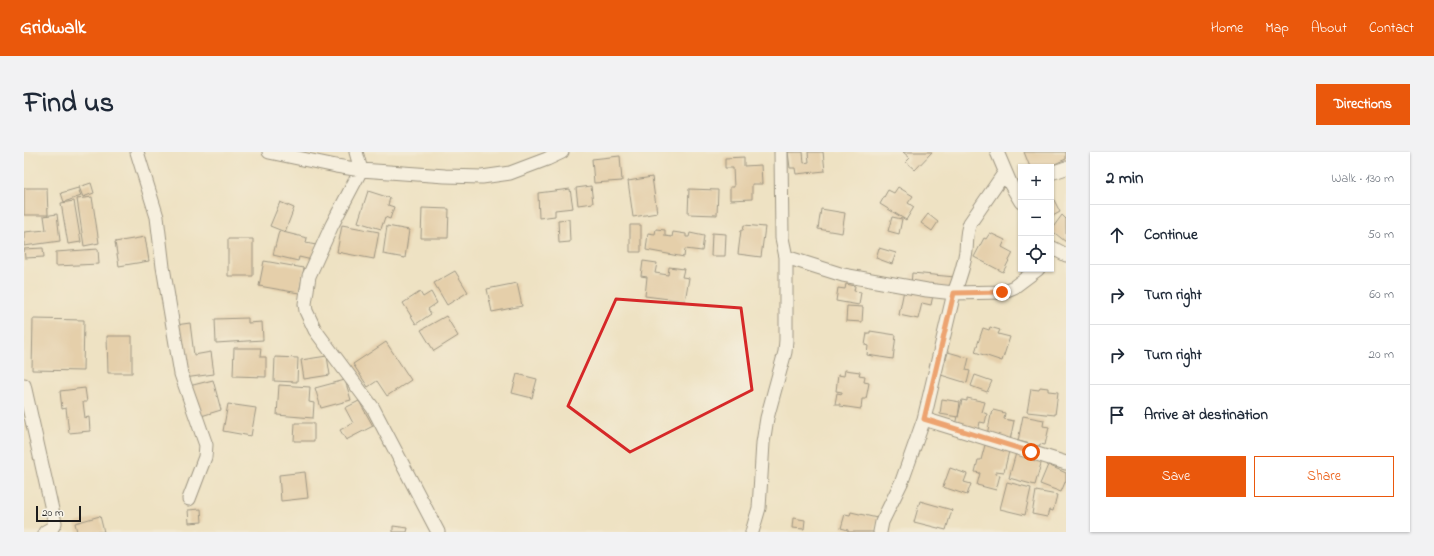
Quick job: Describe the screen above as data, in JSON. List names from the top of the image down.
{
  "scale_bar": "20 m",
  "page": {
    "header": "Gridwalk",
    "nav": [
      "Home",
      "Map",
      "About",
      "Contact"
    ],
    "title": "Find us",
    "buttons": [
      "Directions",
      ["Save", "Share"]
    ],
    "heading": ["2 min", "Walk · 130 m"],
    "map_buttons": ["+", "−"],
    "list": [
      ["Continue", "50 m"],
      ["Turn right", "60 m"],
      ["Turn right", "20 m"],
      "Arrive at destination"
    ],
    "scale": "20 m"
  }
}
